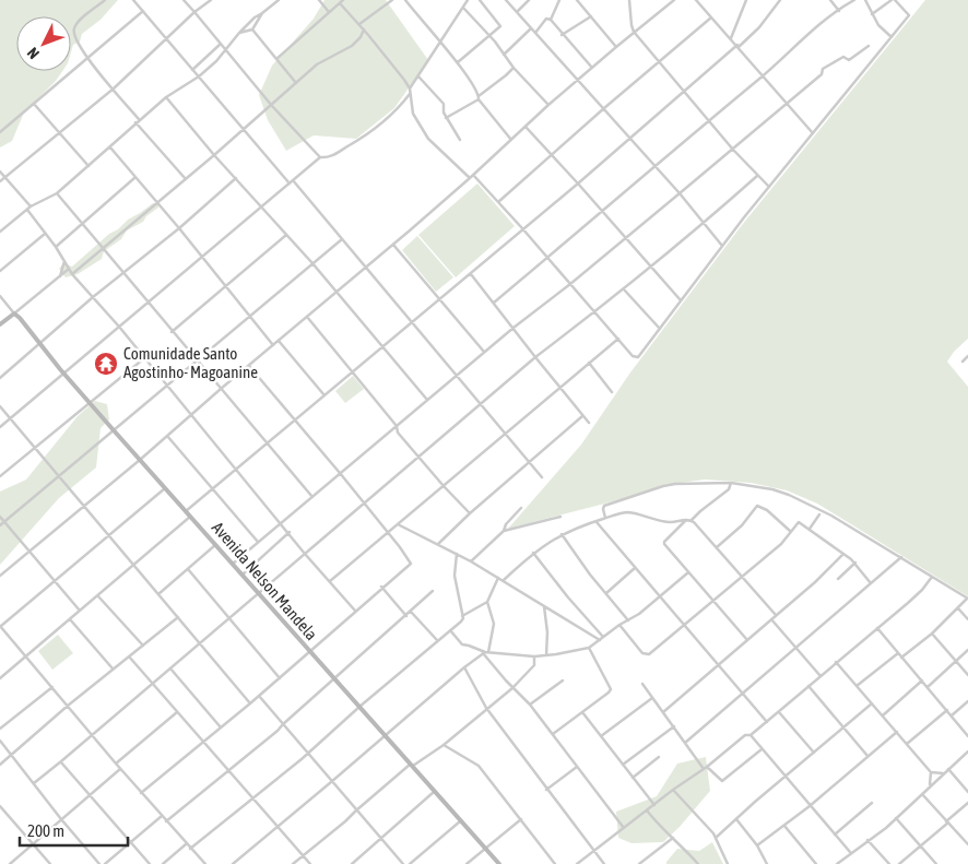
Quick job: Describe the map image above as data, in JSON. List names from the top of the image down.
{
  "streets": {
    "street": ["Avenida Nelson Mandela"]
  },
  "places": {
    "temple": ["Comunidade Santo Agostinho- Magoanine"]
  },
  "scale_bar": "200 m",
  "north": "bottom left"
}
